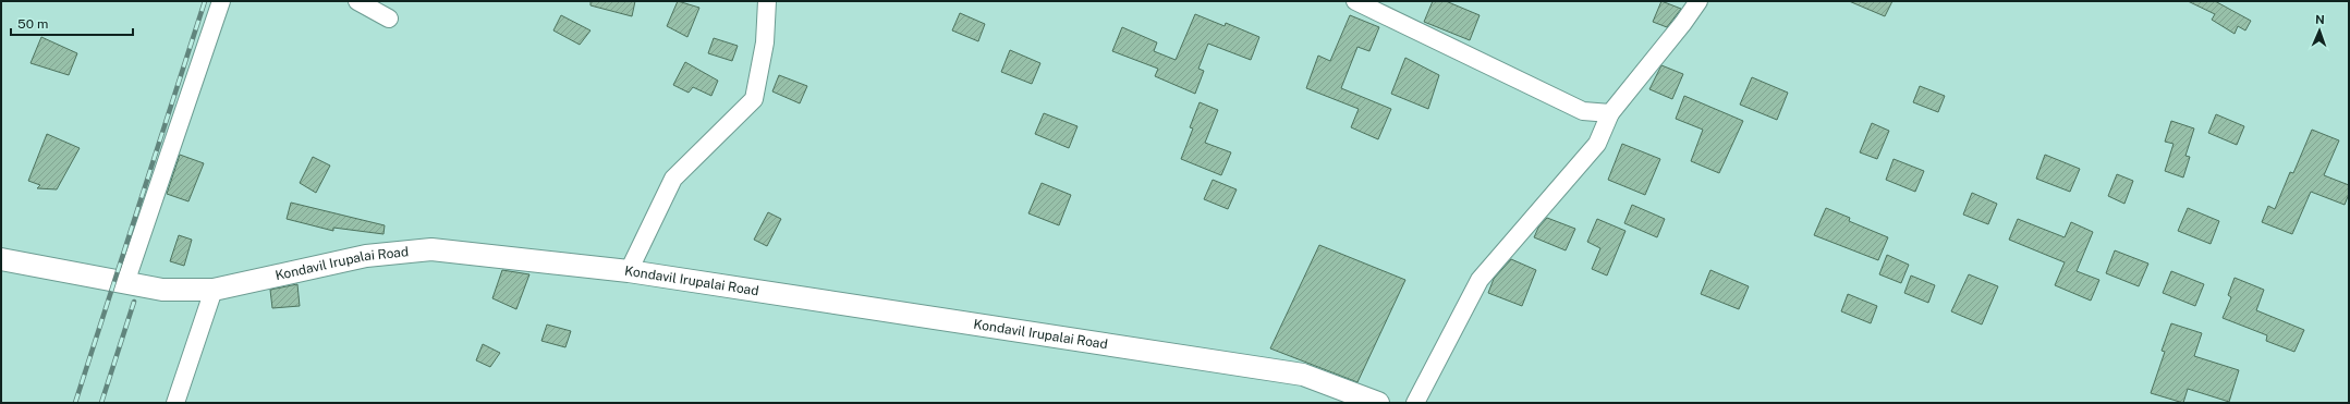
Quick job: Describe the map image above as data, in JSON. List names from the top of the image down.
{
  "streets": {
    "street": ["Kondavil Irupalai Road"]
  },
  "scale_bar": "50 m",
  "north": "top"
}
